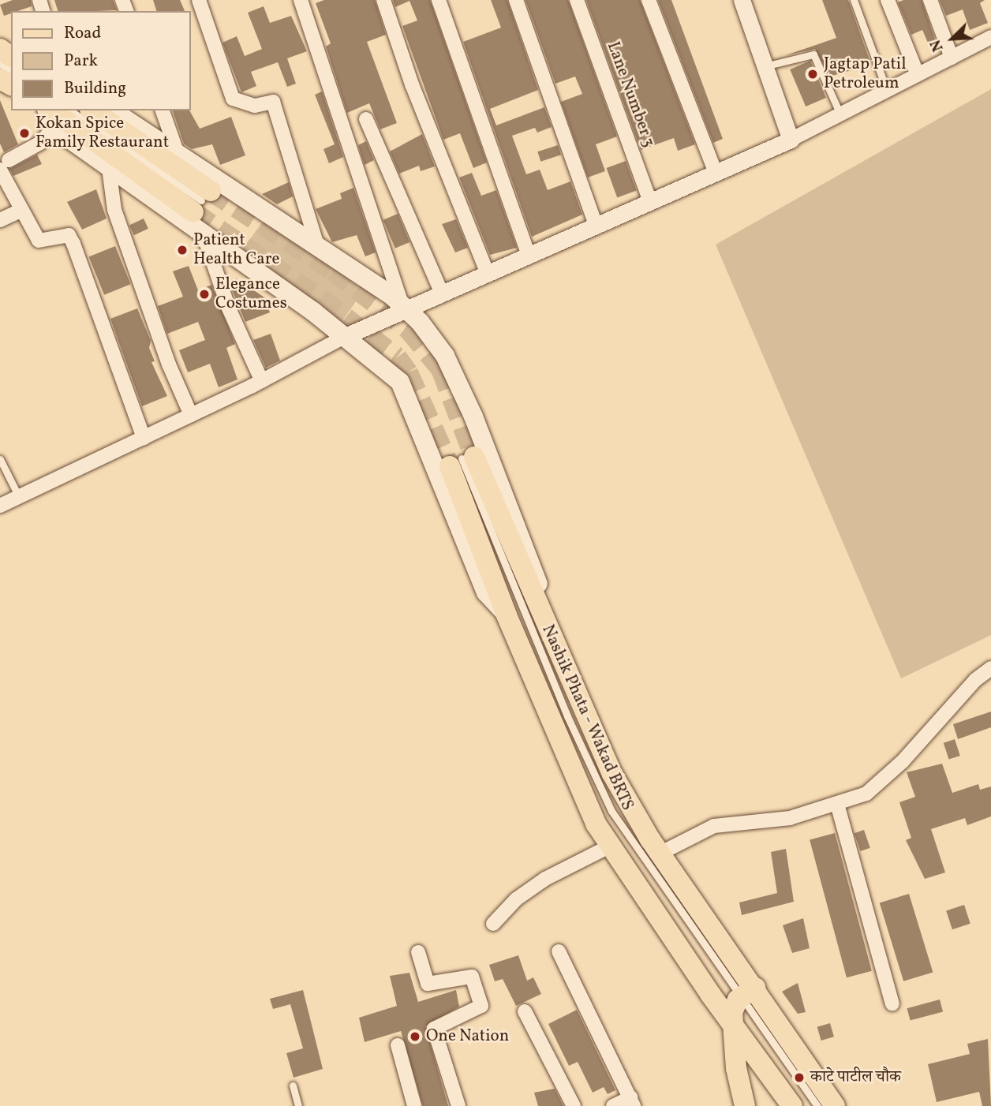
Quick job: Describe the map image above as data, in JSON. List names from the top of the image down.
{
  "streets": {
    "street": ["Lane Number 3"],
    "lane": ["Nashik Phata - Wakad BRTS"]
  },
  "places": [
    "Jagtap Patil Petroleum",
    "Kokan Spice Family Restaurant",
    "Patient Health Care",
    "Elegance Costumes",
    "One Nation",
    "काटे पाटील चौक"
  ],
  "legend": ["Road", "Park", "Building"],
  "north": "bottom left"
}
